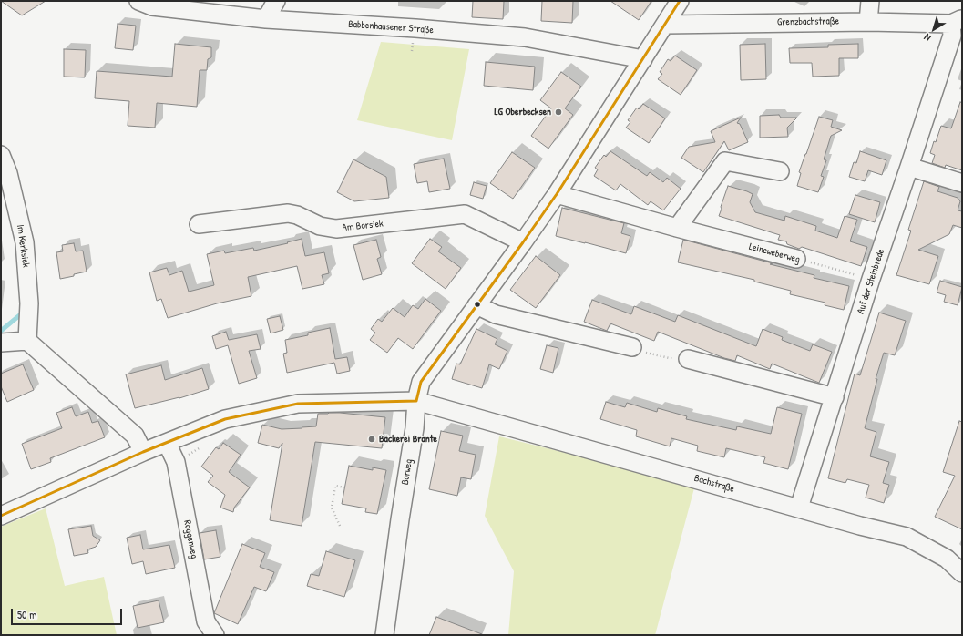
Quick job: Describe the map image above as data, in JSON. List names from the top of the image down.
{
  "streets": {
    "street": [
      "Grenzbachstraße",
      "Babbenhausener Straße",
      "Am Borsiek",
      "Im Kerksiek",
      "Leineweberweg",
      "Auf der Steinbrede",
      "Borweg",
      "Bachstraße",
      "Roggenweg"
    ]
  },
  "crossings": [
    ["Grenzbachstraße", "Auf der Steinbrede"],
    ["Grenzbachstraße", "Borweg"],
    ["Babbenhausener Straße", "Borweg"],
    ["Am Borsiek", "Borweg"],
    ["Leineweberweg", "Auf der Steinbrede"],
    ["Leineweberweg", "Borweg"],
    ["Auf der Steinbrede", "Bachstraße"],
    ["Borweg", "Bachstraße"],
    ["Bachstraße", "Roggenweg"]
  ],
  "places": ["LG Oberbecksen", "Bäckerei Brante"],
  "scale_bar": "50 m",
  "north": "bottom left"
}
